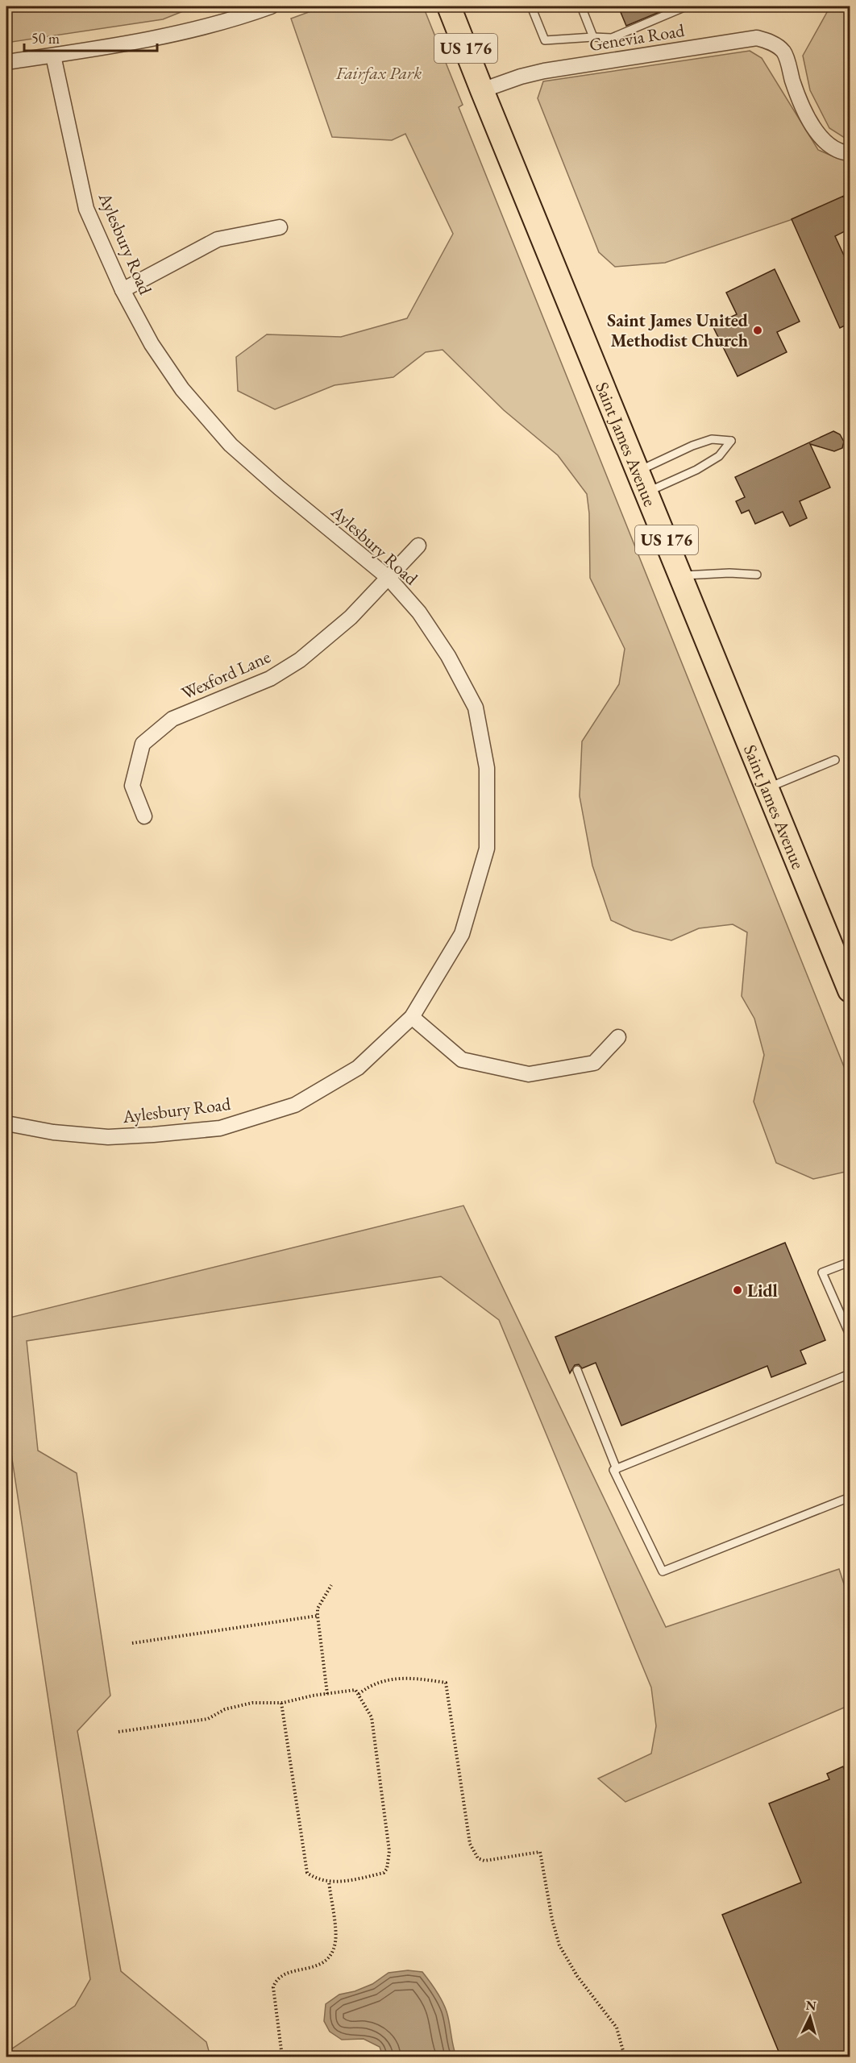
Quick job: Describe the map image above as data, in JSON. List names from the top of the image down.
{
  "streets": {
    "main road": ["US 176", "Saint James Avenue"],
    "street": ["Genevia Road", "Aylesbury Road", "Wexford Lane"]
  },
  "crossings": [
    ["Genevia Road", "Saint James Avenue"],
    ["Aylesbury Road", "Wexford Lane"]
  ],
  "parks": ["Fairfax Park"],
  "places": ["Saint James United Methodist Church", "Lidl"],
  "scale_bar": "50 m",
  "north": "top"
}
